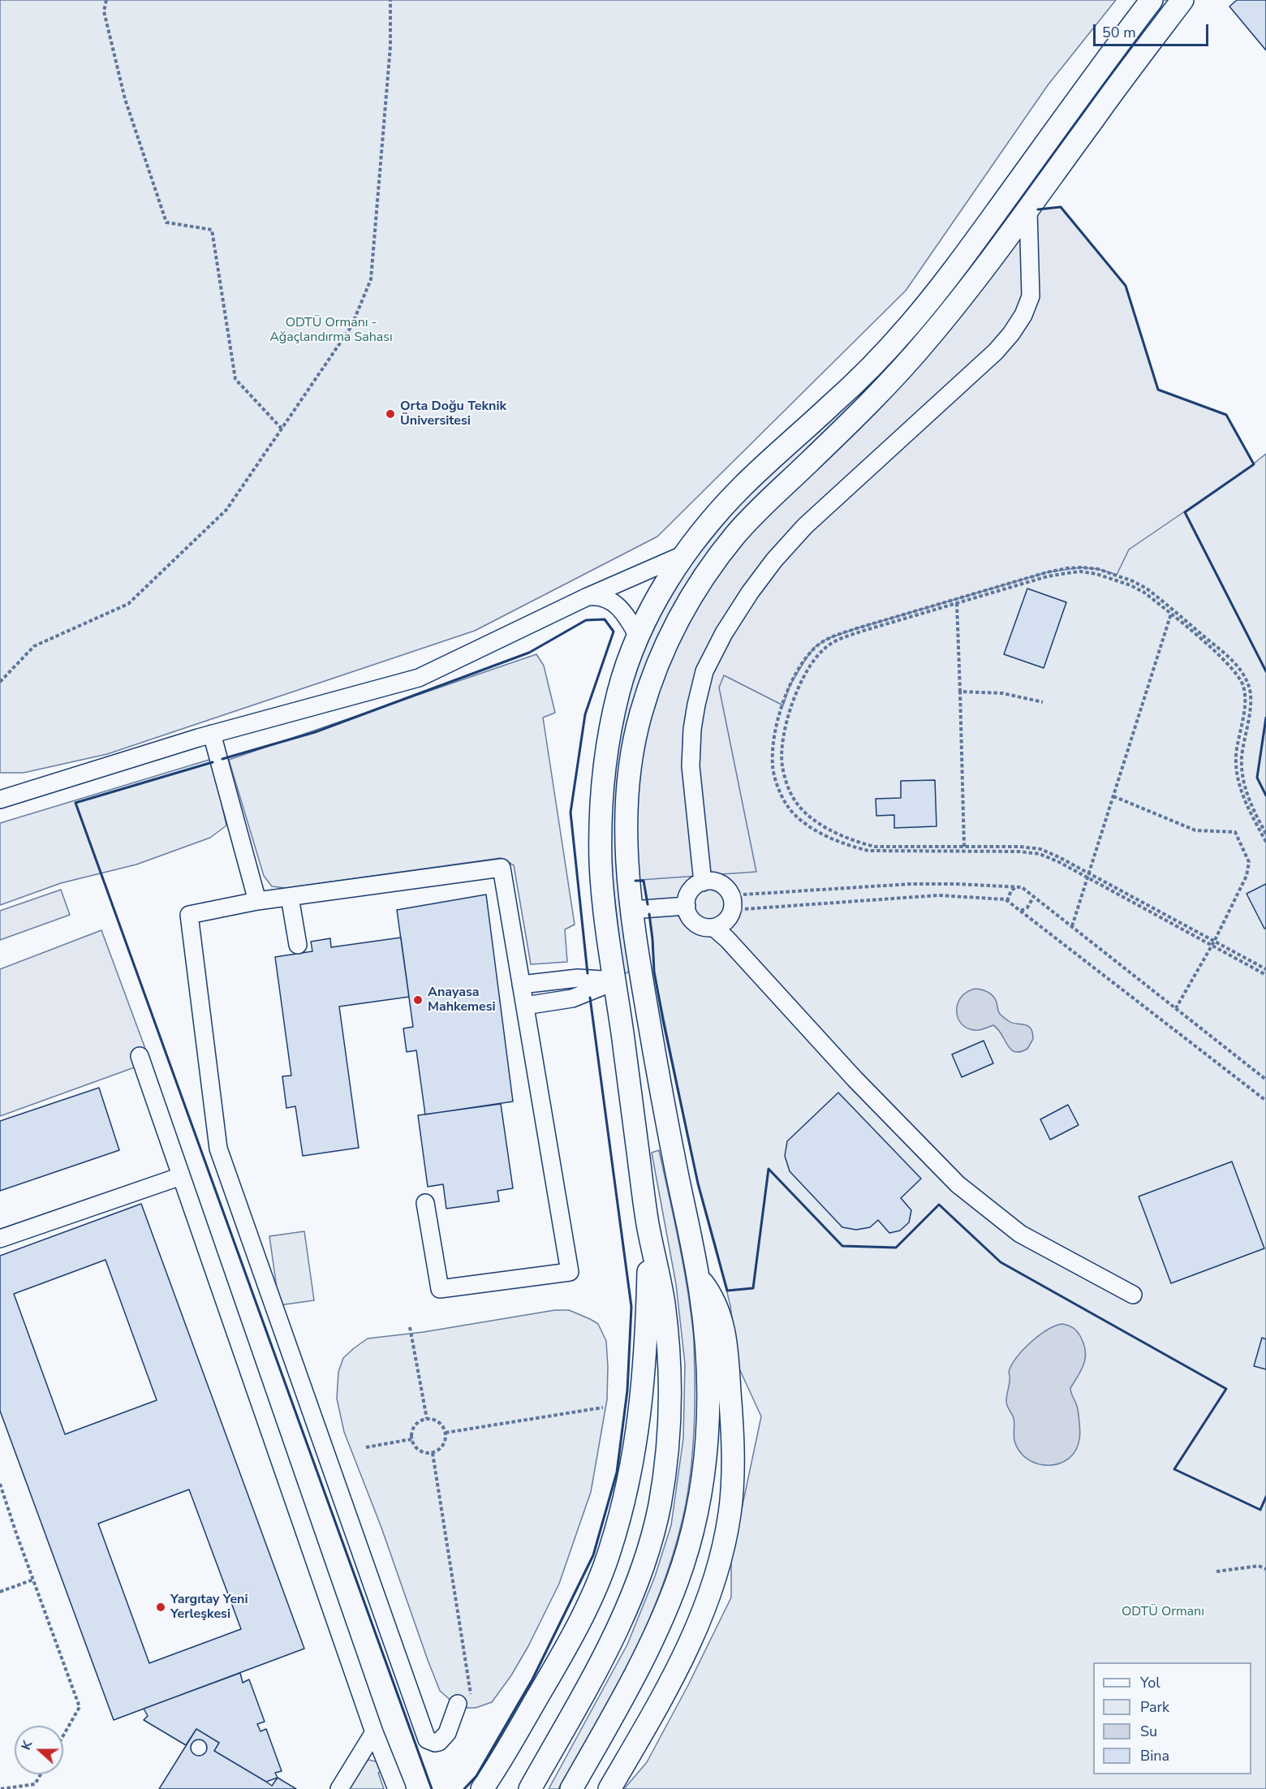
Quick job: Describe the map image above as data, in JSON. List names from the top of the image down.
{
  "parks": ["ODTÜ Ormanı - Ağaçlandırma Sahası", "ODTÜ Ormanı"],
  "places": ["Orta Doğu Teknik Üniversitesi", "Anayasa Mahkemesi", "Yargıtay Yeni Yerleşkesi"],
  "legend": [
    "Yol",
    "Park",
    "Su",
    "Bina"
  ],
  "scale_bar": "50 m",
  "north": "left"
}
